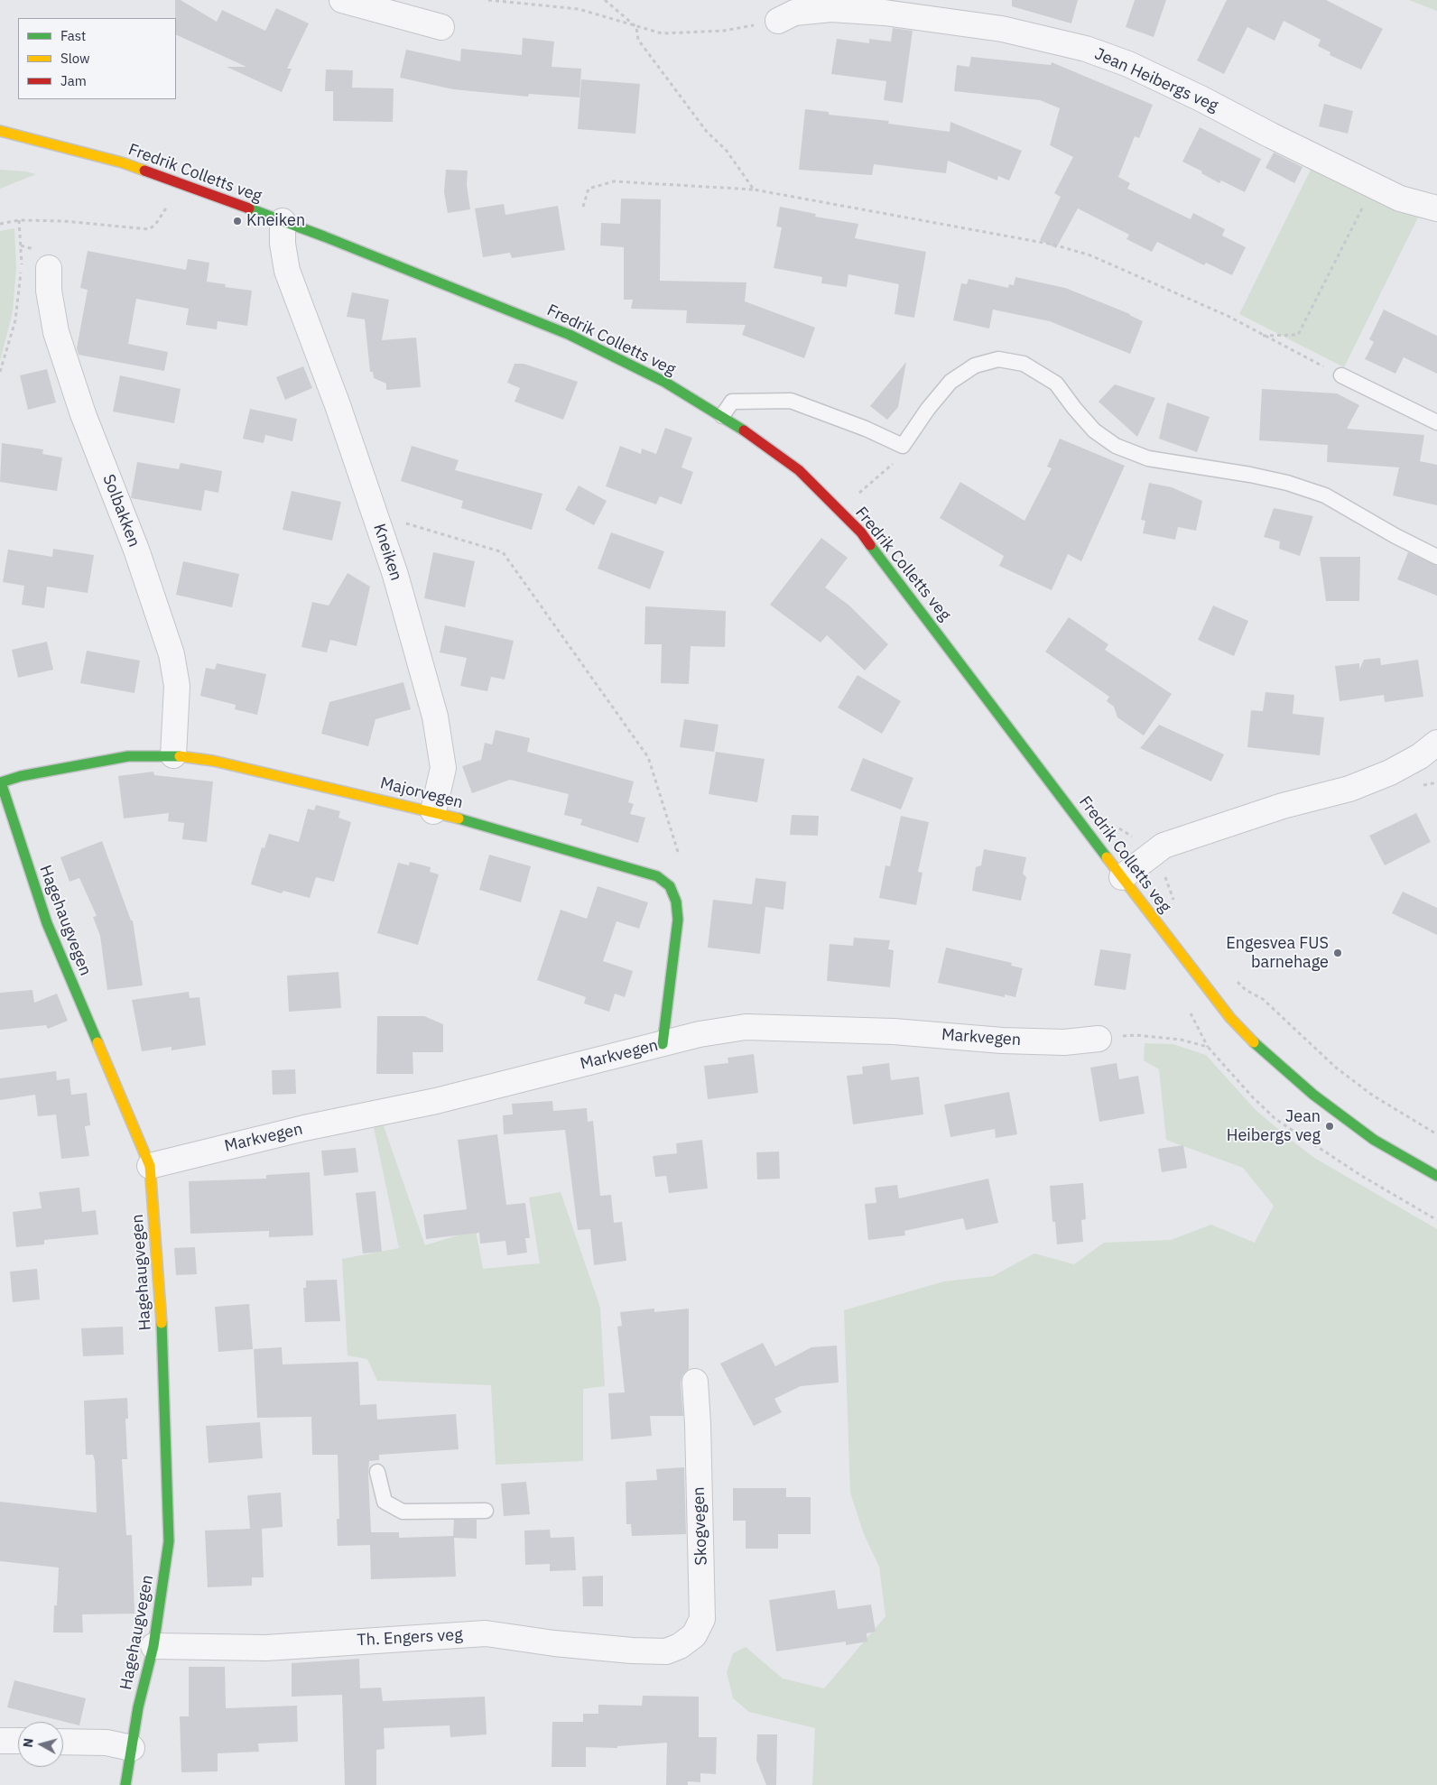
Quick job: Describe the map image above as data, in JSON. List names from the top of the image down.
{
  "streets": {
    "street": [
      "Jean Heibergs veg",
      "Fredrik Colletts veg",
      "Solbakken",
      "Kneiken",
      "Majorvegen",
      "Hagehaugvegen",
      "Markvegen",
      "Skogvegen",
      "Th. Engers veg"
    ]
  },
  "crossings": [
    ["Fredrik Colletts veg", "Kneiken"],
    ["Solbakken", "Majorvegen"],
    ["Kneiken", "Majorvegen"],
    ["Majorvegen", "Hagehaugvegen"],
    ["Majorvegen", "Markvegen"],
    ["Hagehaugvegen", "Markvegen"],
    ["Hagehaugvegen", "Th. Engers veg"],
    ["Skogvegen", "Th. Engers veg"]
  ],
  "places": ["Kneiken", "Engesvea FUS barnehage", "Jean Heibergs veg"],
  "legend": ["Fast", "Slow", "Jam"],
  "north": "left"
}
